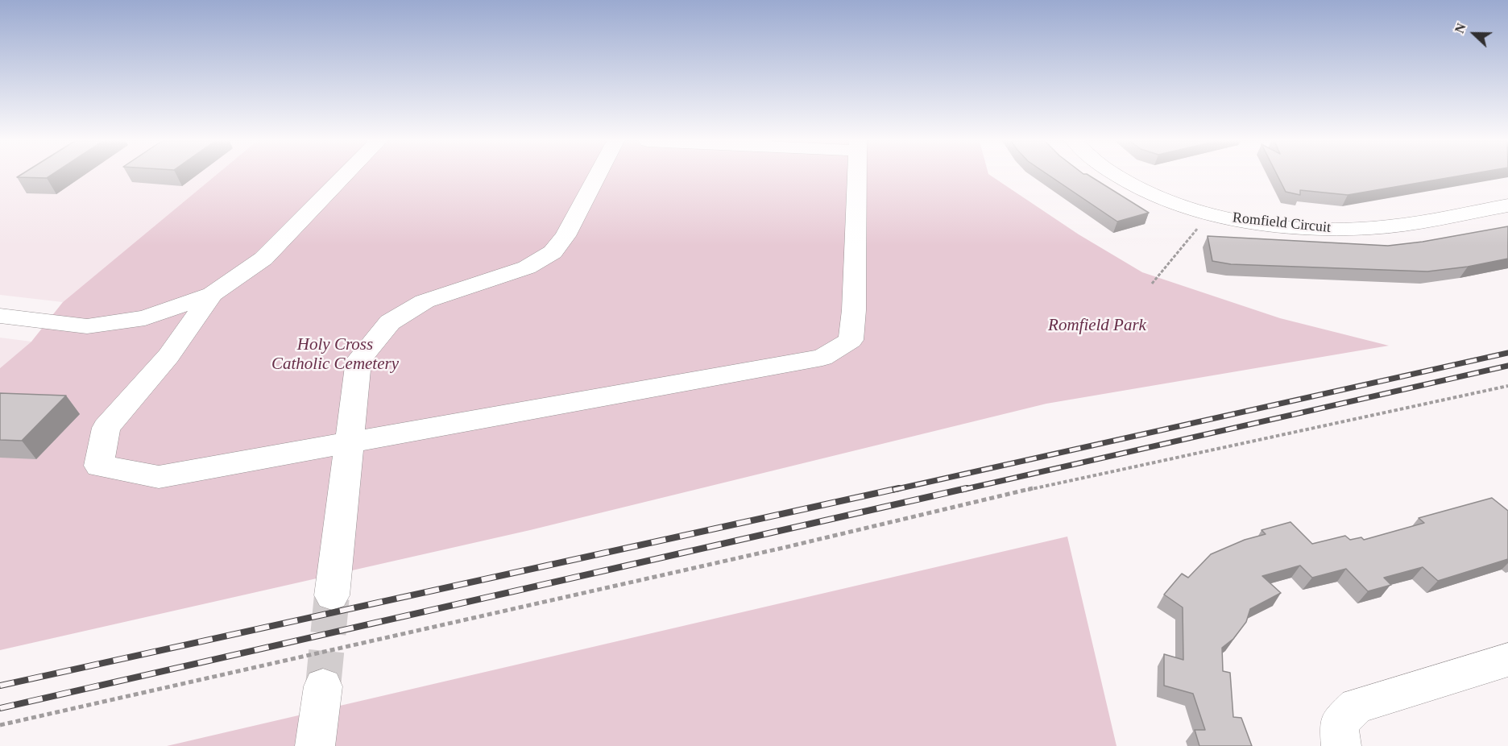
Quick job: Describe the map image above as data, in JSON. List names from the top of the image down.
{
  "streets": {
    "street": ["Romfield Circuit"]
  },
  "parks": ["Romfield Park", "Holy Cross Catholic Cemetery"],
  "north": "left"
}
